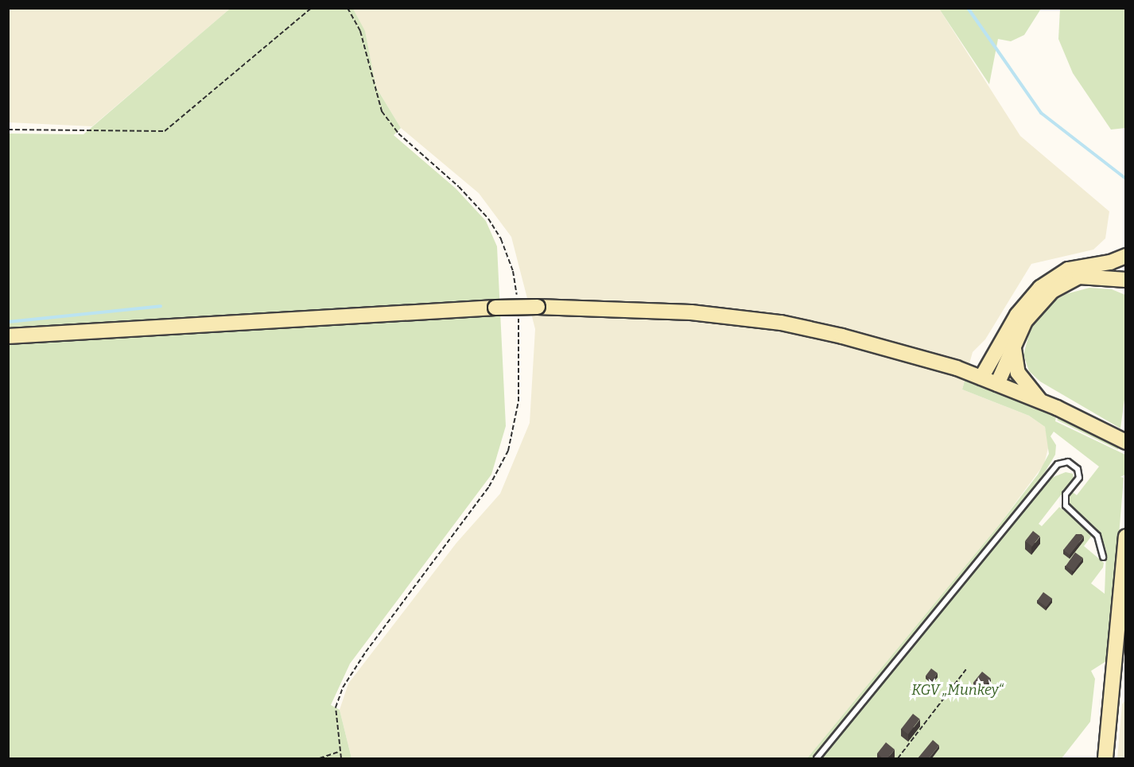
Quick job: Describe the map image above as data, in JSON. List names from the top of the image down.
{
  "parks": ["KGV „Munkey“"]
}
